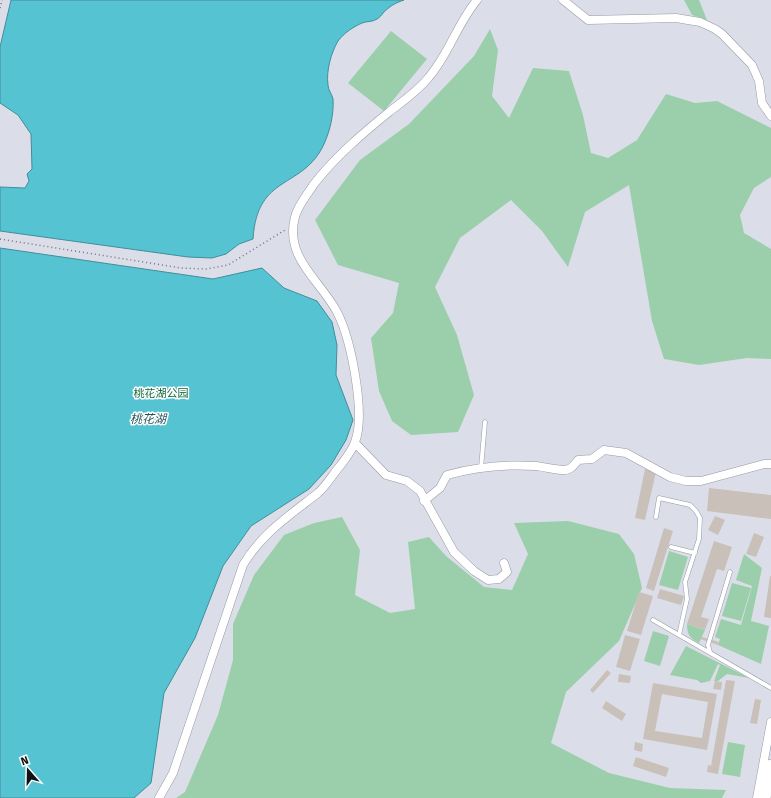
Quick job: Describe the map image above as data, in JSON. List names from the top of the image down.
{
  "water": ["桃花湖"],
  "parks": ["桃花湖公园"],
  "north": "top"
}
